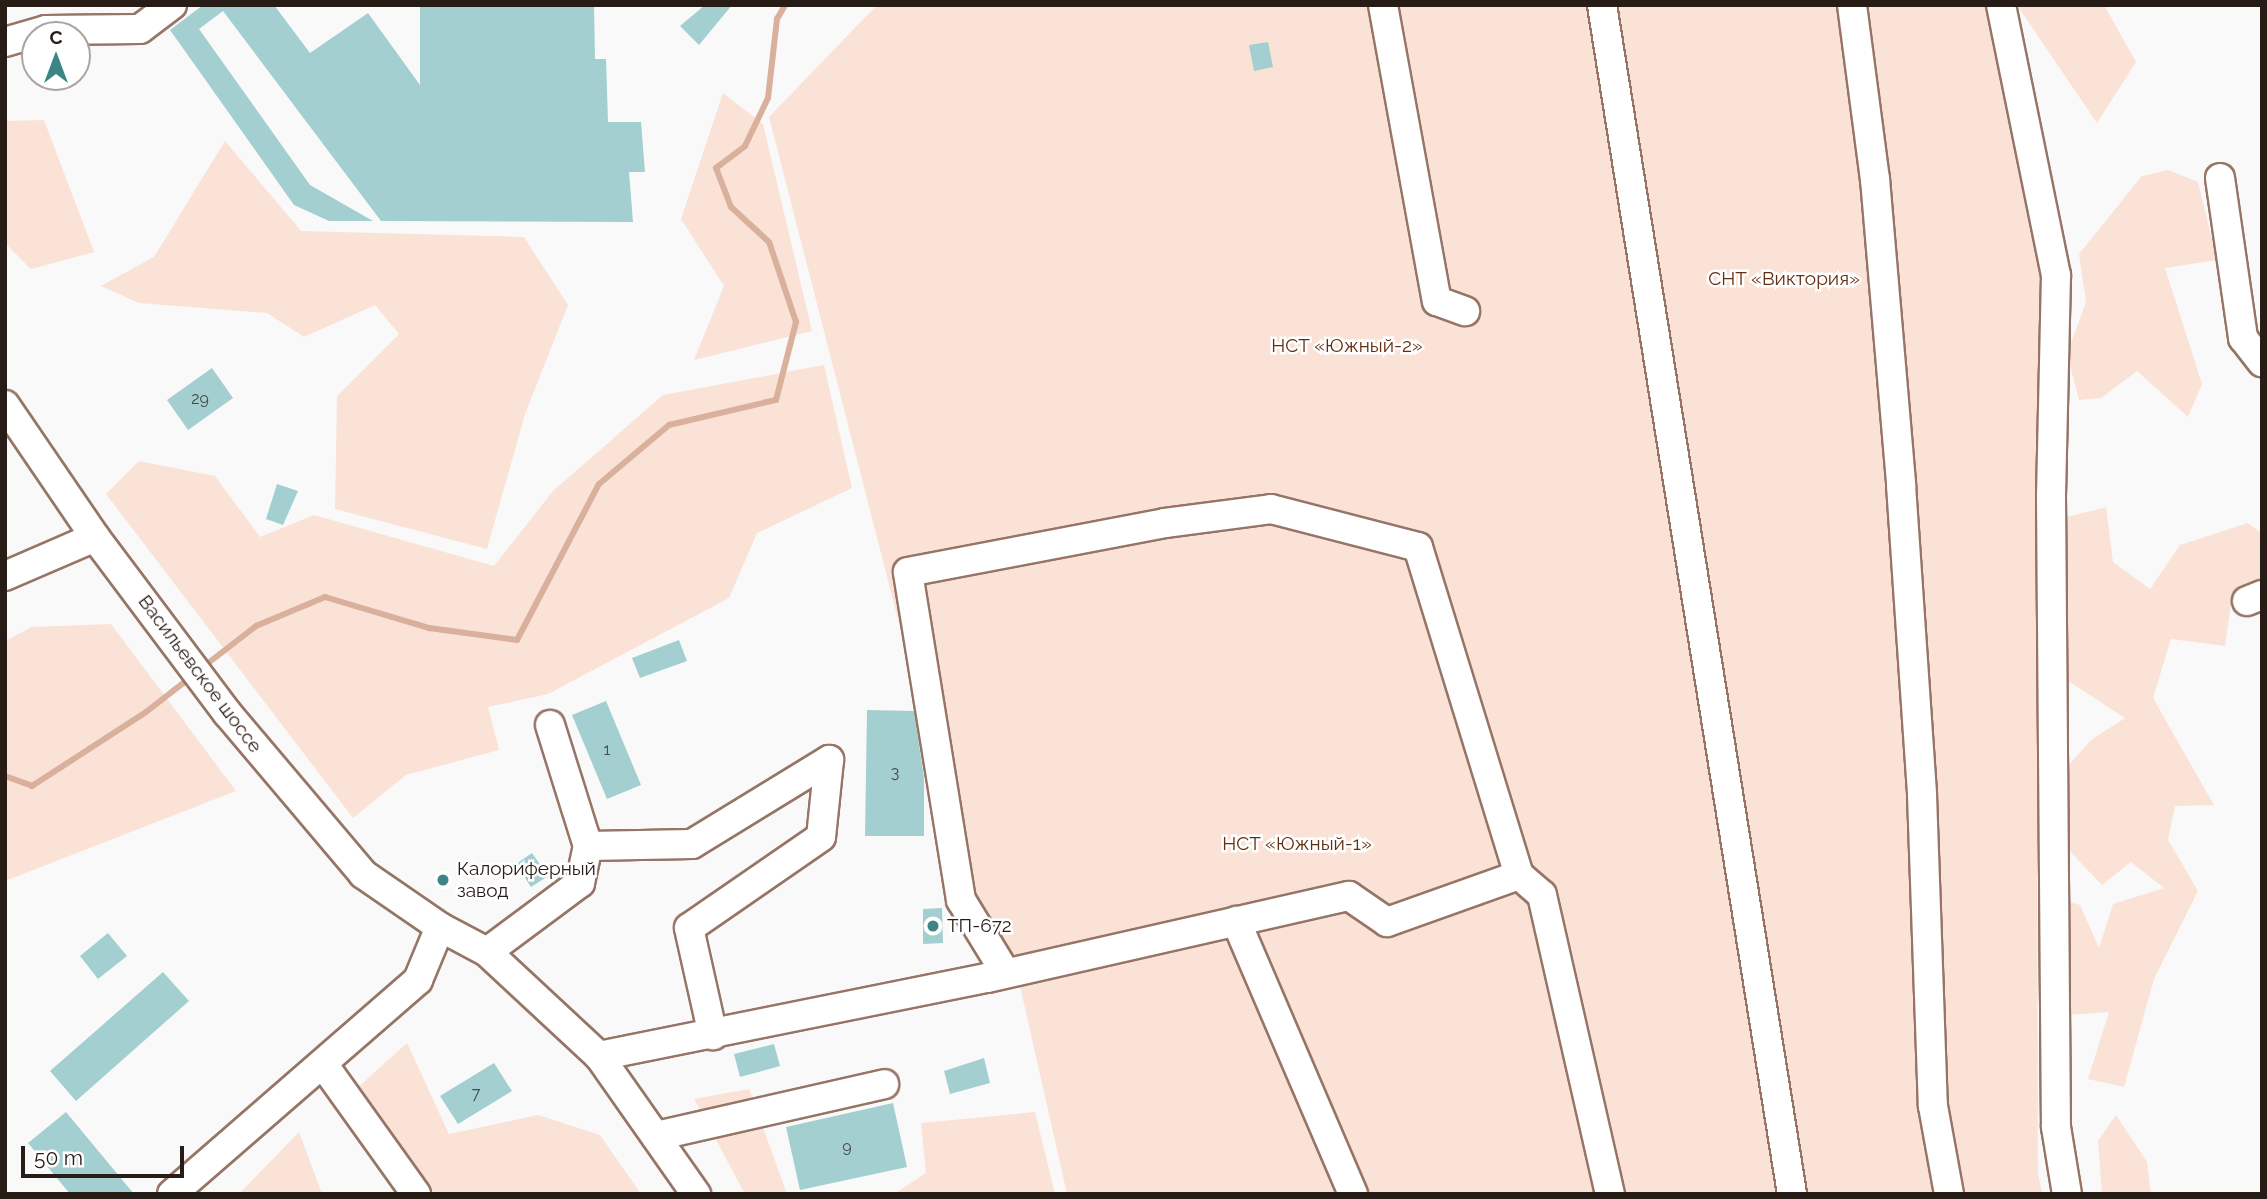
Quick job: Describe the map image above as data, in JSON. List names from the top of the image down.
{
  "streets": {
    "street": ["Васильевское шоссе"]
  },
  "parks": ["СНТ «Виктория»", "НСТ «Южный-2»", "НСТ «Южный-1»"],
  "places": ["Калориферный завод", "ТП-672"],
  "house_numbers": [
    "29",
    "1",
    "3",
    "7",
    "9"
  ],
  "scale_bar": "50 m",
  "north": "top"
}
